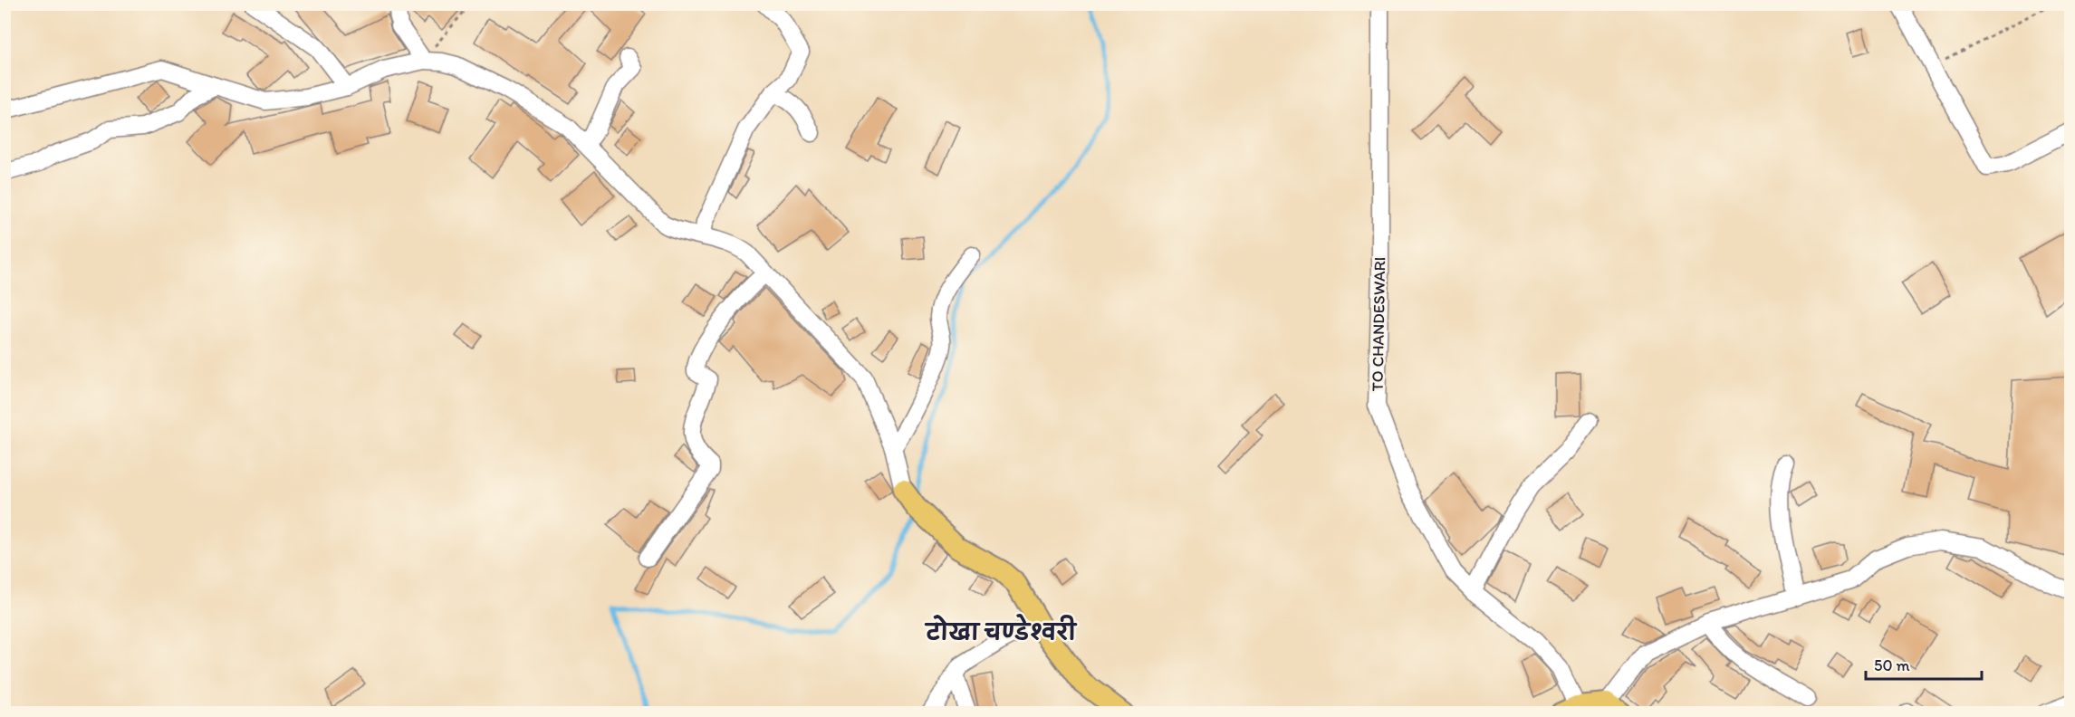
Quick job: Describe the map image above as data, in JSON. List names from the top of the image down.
{
  "streets": {
    "street": ["TO CHANDESWARI"]
  },
  "districts": ["टोखा चण्डेश्वरी"],
  "scale_bar": "50 m"
}
